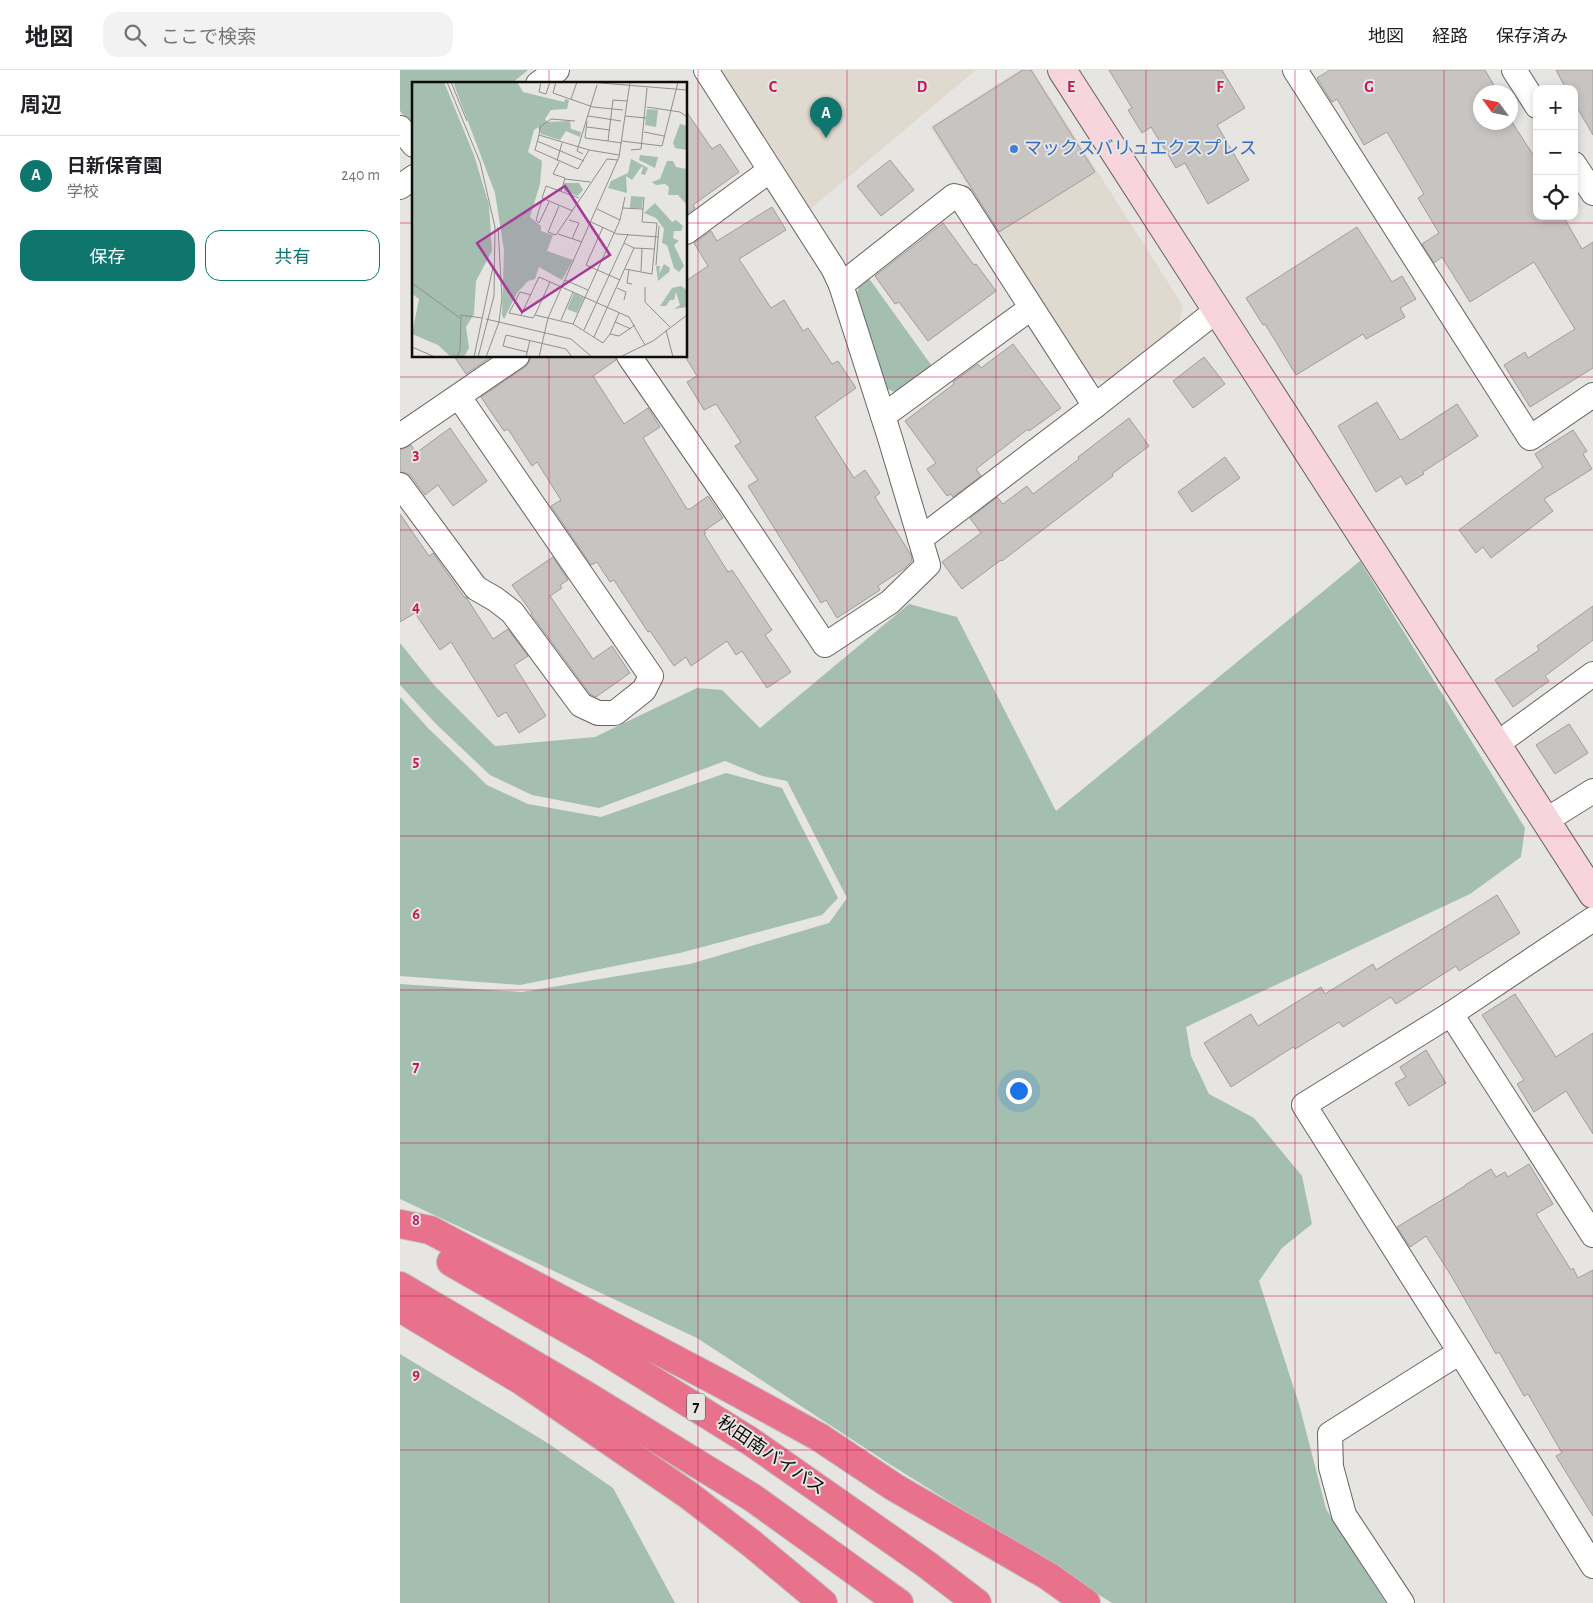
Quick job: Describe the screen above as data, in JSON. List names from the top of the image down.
{
  "streets": {
    "highway": ["7", "秋田南バイパス"]
  },
  "places": ["マックスバリュエクスプレス"],
  "north": "top left",
  "page": {
    "header": "地図",
    "search": "ここで検索",
    "nav": ["地図", "経路", "保存済み"],
    "heading": "周辺",
    "map_buttons": ["+", "−"],
    "pins": "A",
    "list": [
      {
        "mark": "A",
        "name": "日新保育園",
        "note": "学校",
        "value": "240 m"
      }
    ],
    "buttons": ["保存", "共有"]
  },
  "grid": {
    "columns": [
      "C",
      "D",
      "E",
      "F",
      "G"
    ],
    "rows": [
      "3",
      "4",
      "5",
      "6",
      "7",
      "8",
      "9"
    ]
  }
}
